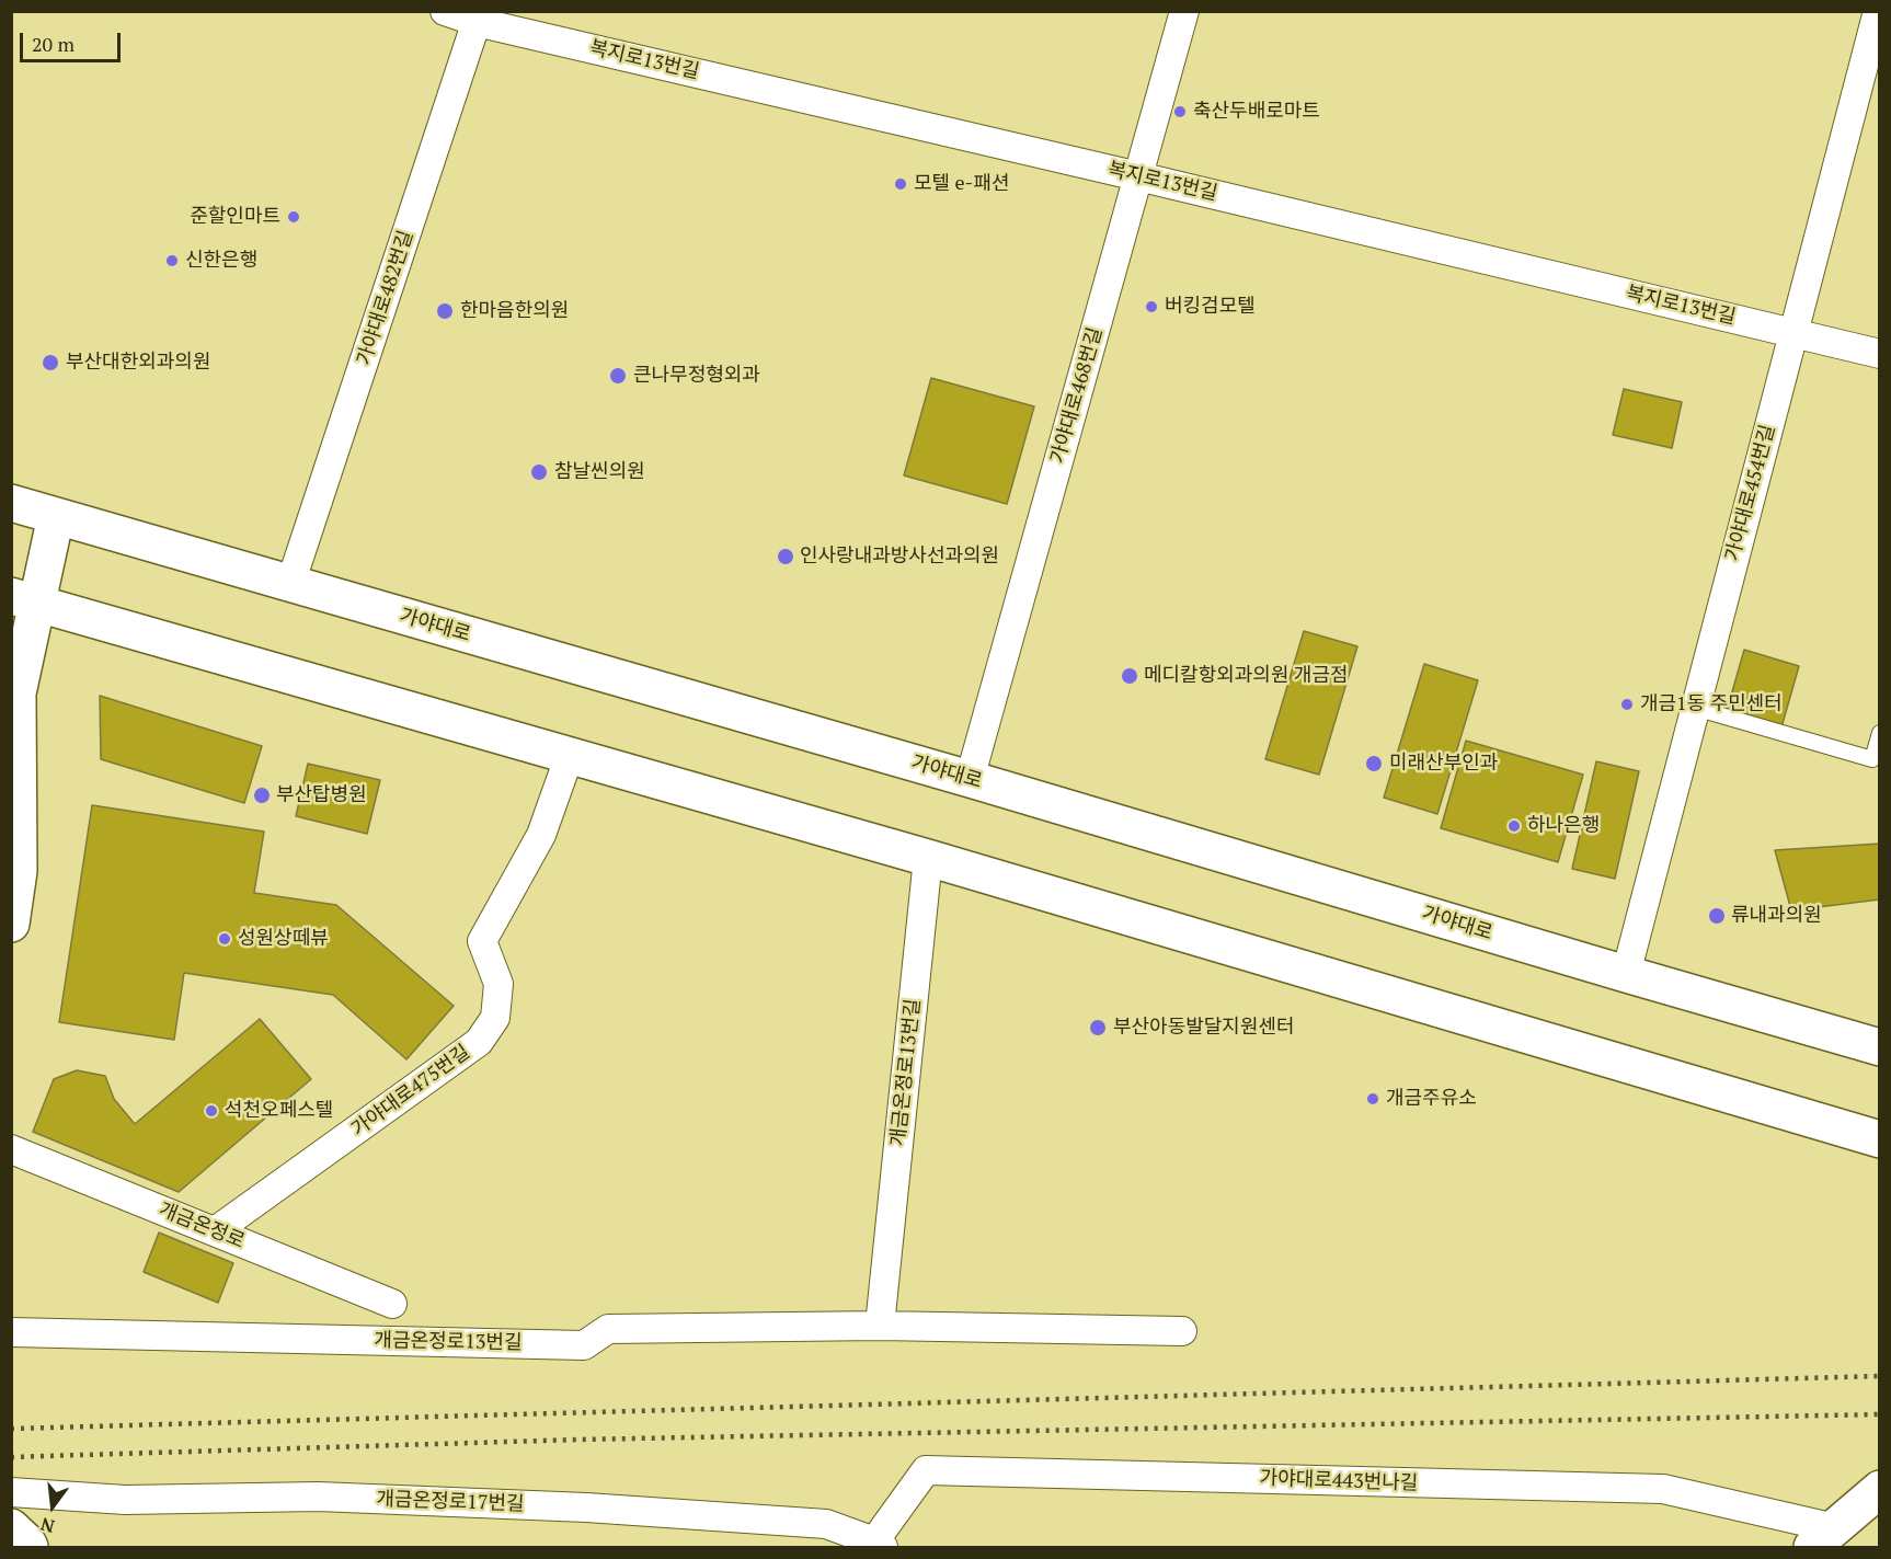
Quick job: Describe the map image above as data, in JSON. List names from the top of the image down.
{
  "streets": {
    "main road": ["가야대로"],
    "street": [
      "복지로13번길",
      "가야대로482번길",
      "가야대로468번길",
      "가야대로454번길",
      "개금온정로13번길",
      "가야대로475번길",
      "개금온정로",
      "가야대로443번나길",
      "개금온정로17번길"
    ]
  },
  "crossings": [
    ["복지로13번길", "가야대로482번길"],
    ["복지로13번길", "가야대로468번길"],
    ["복지로13번길", "가야대로454번길"],
    ["가야대로482번길", "가야대로"],
    ["가야대로468번길", "가야대로"],
    ["가야대로454번길", "가야대로"],
    ["가야대로475번길", "개금온정로"],
    ["가야대로443번나길", "개금온정로17번길"]
  ],
  "places": [
    "축산두배로마트",
    "모텔 e-패션",
    "준할인마트",
    "신한은행",
    "버킹검모텔",
    "한마음한의원",
    "부산대한외과의원",
    "큰나무정형외과",
    "참날씬의원",
    "인사랑내과방사선과의원",
    "메디칼항외과의원 개금점",
    "개금1동 주민센터",
    "미래산부인과",
    "부산탑병원",
    "하나은행",
    "류내과의원",
    "성원상떼뷰",
    "부산아동발달지원센터",
    "개금주유소",
    "석천오페스텔"
  ],
  "scale_bar": "20 m",
  "north": "bottom"
}
